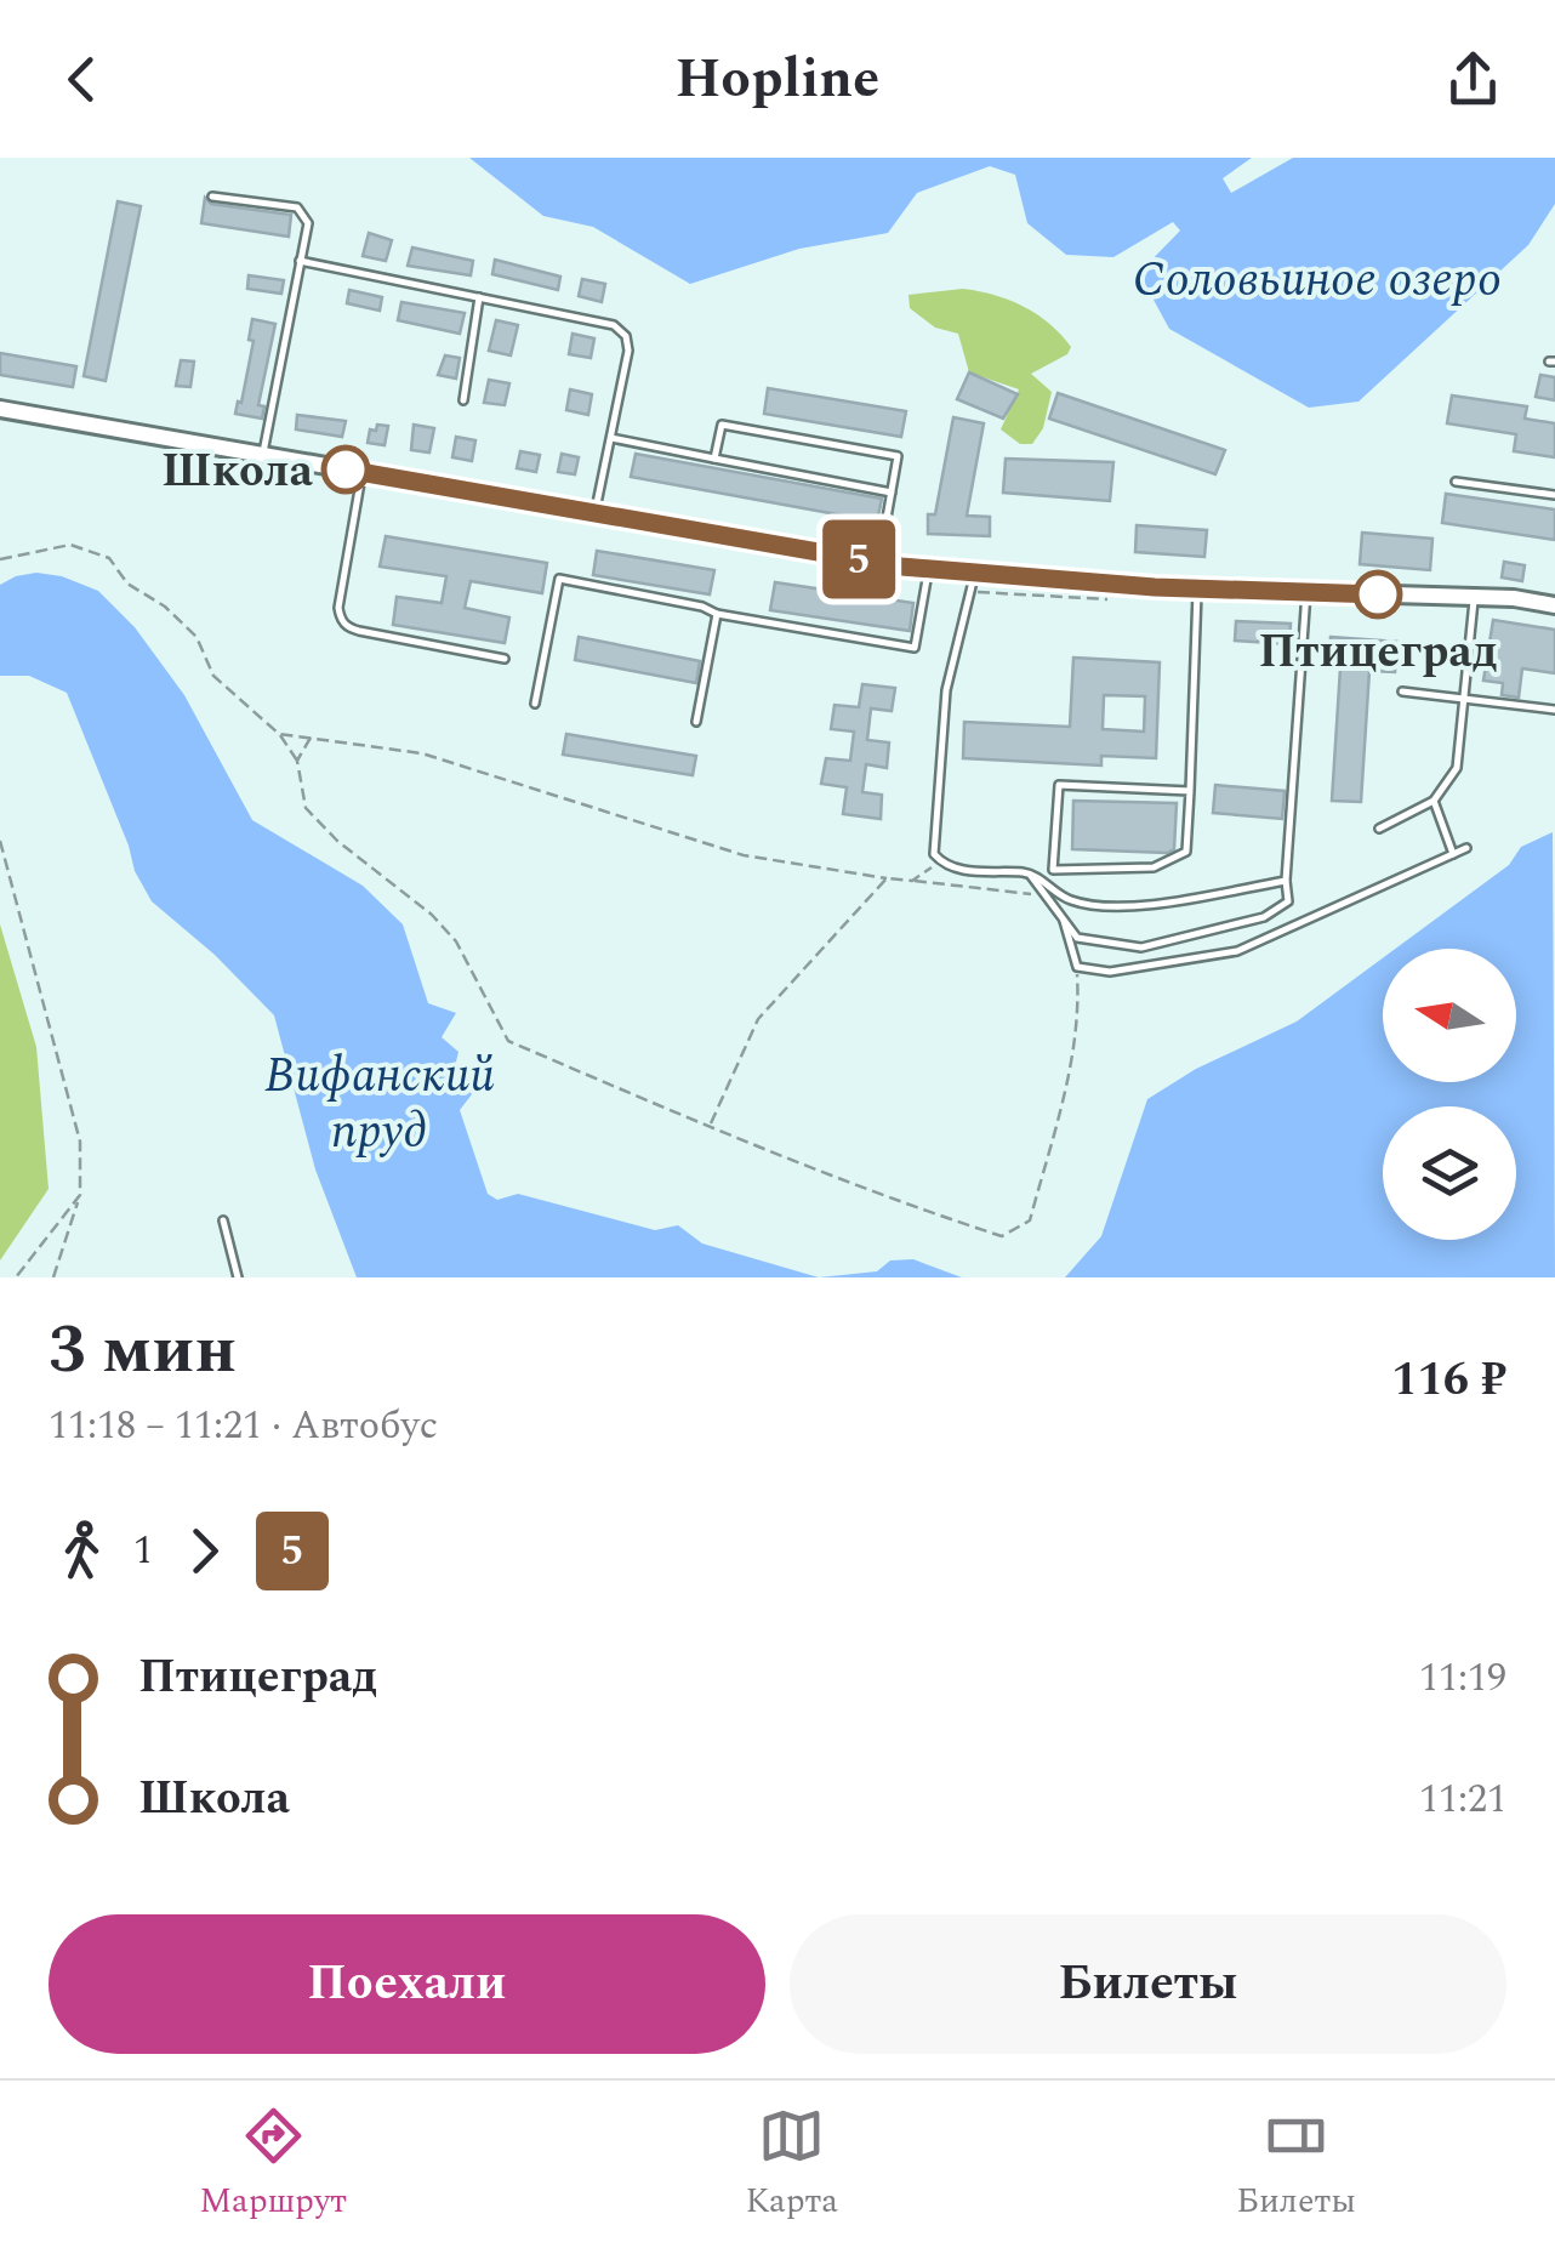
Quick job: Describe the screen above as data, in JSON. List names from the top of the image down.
{
  "water": ["Соловьиное озеро", "Вифанский пруд"],
  "places": ["Школа", "Птицеград"],
  "lines": ["bus line 5"],
  "north": "left",
  "page": {
    "header": "Hopline",
    "on_map": "5",
    "heading": ["3 мин", "11:18 – 11:21 · Автобус", "116 ₽"],
    "legs": ["1", "5"],
    "list": [
      {
        "name": "Птицеград",
        "value": "11:19"
      },
      {
        "name": "Школа",
        "value": "11:21"
      }
    ],
    "buttons": ["Поехали", "Билеты"],
    "tabs": ["Маршрут", "Карта", "Билеты"]
  }
}
